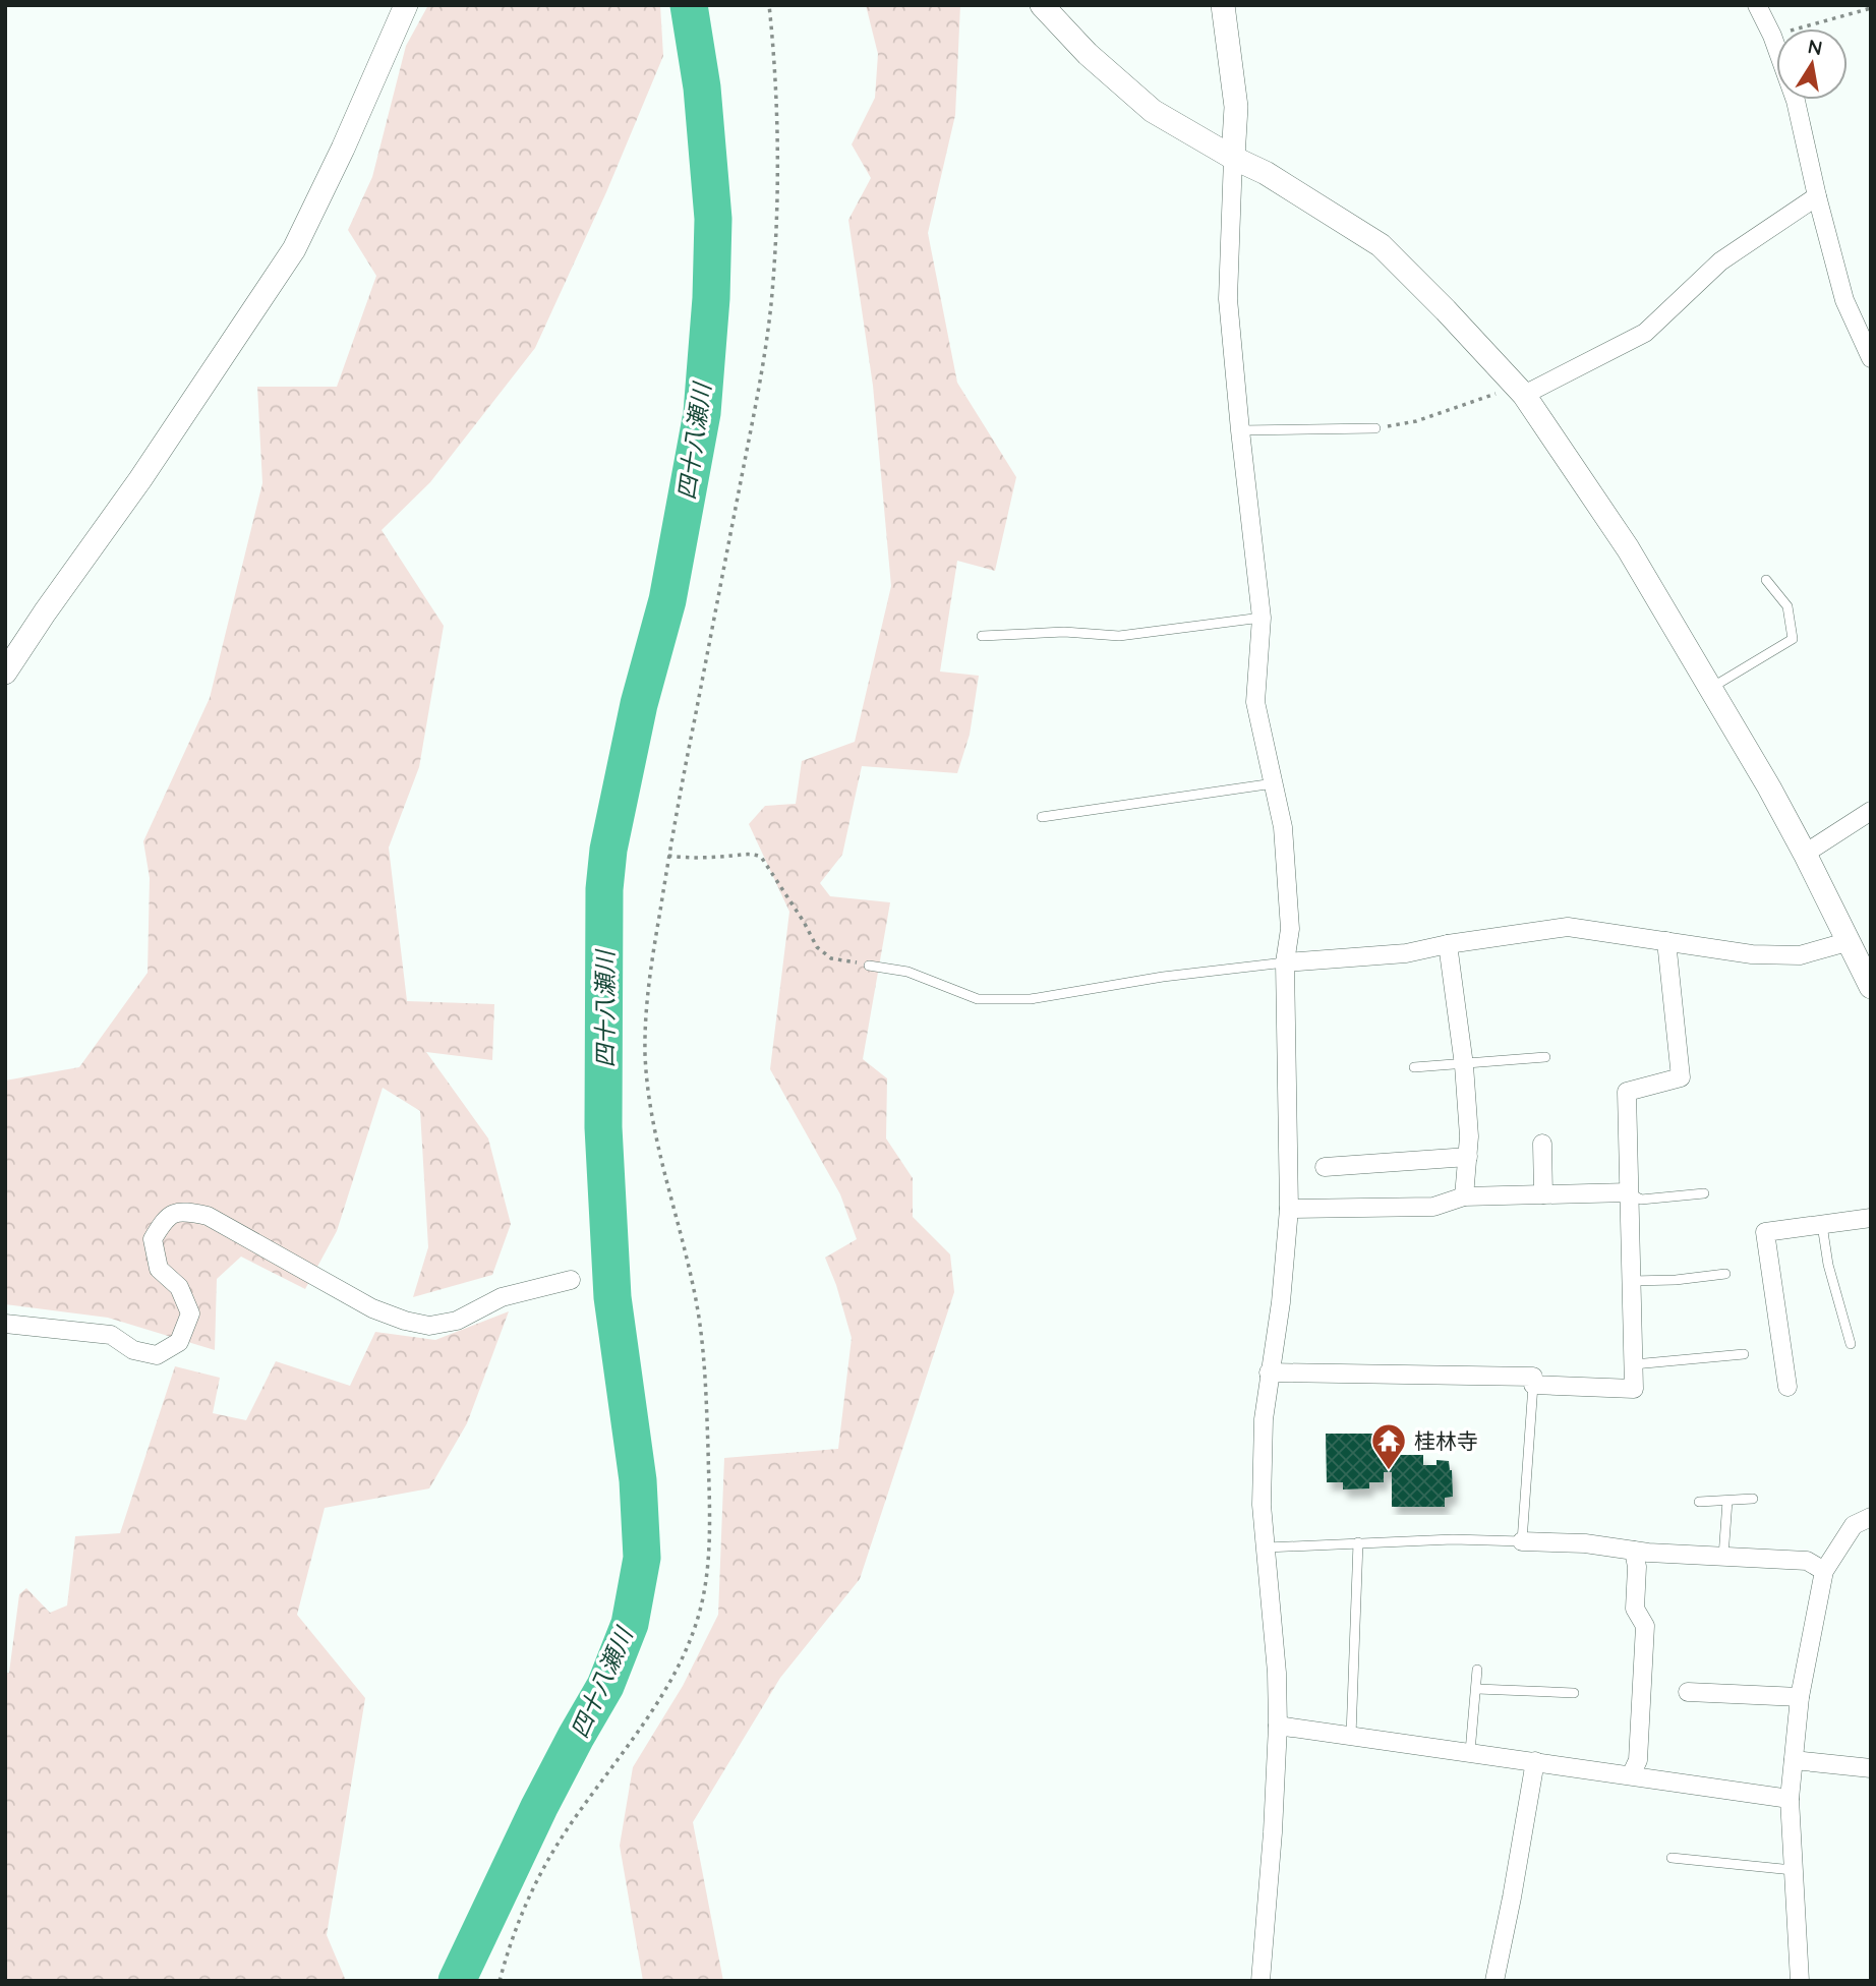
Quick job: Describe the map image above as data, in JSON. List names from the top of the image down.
{
  "water": ["四十八瀬川"],
  "places": {
    "temple": ["桂林寺"]
  },
  "north": "top"
}
